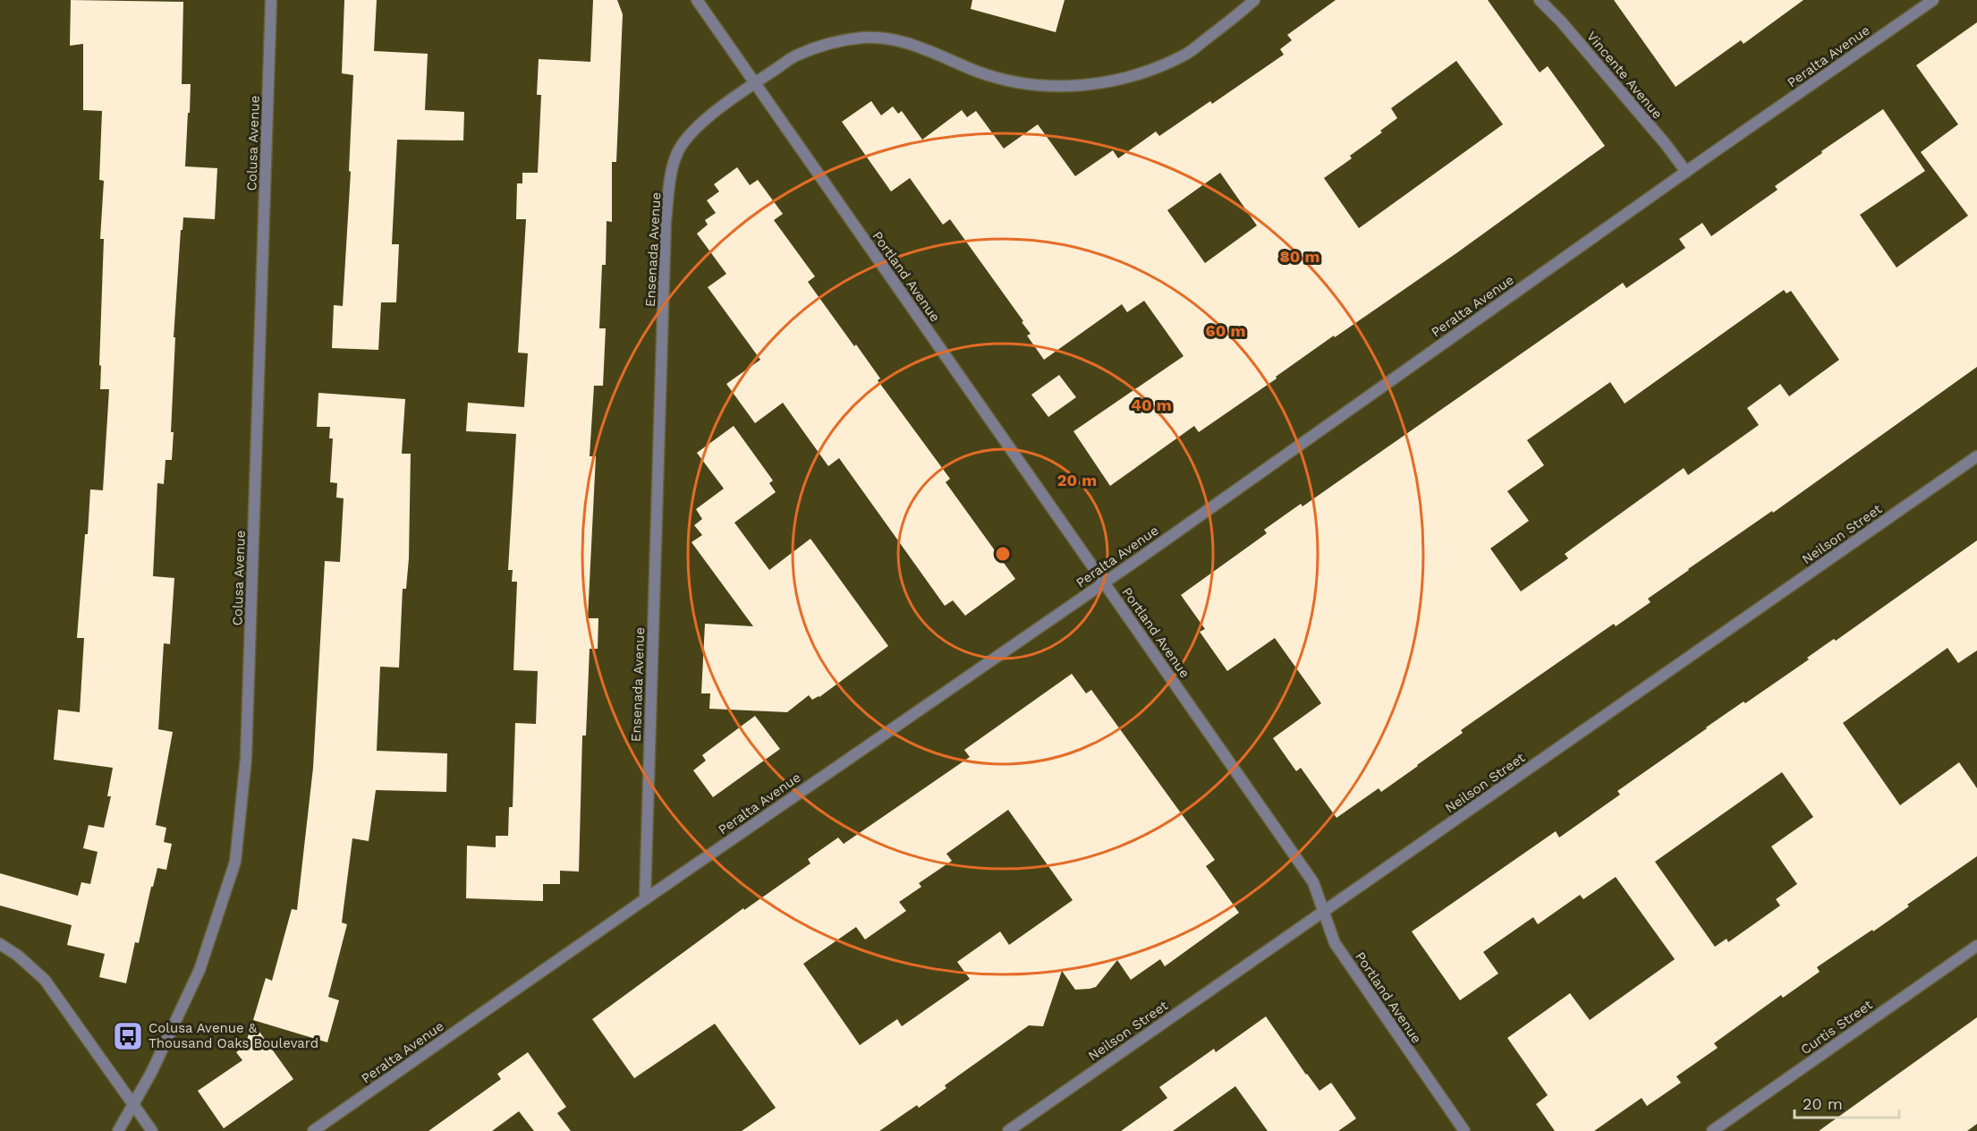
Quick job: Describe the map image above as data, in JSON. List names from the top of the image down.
{
  "streets": {
    "street": [
      "Peralta Avenue",
      "Vincente Avenue",
      "Colusa Avenue",
      "Ensenada Avenue",
      "Portland Avenue",
      "Neilson Street",
      "Curtis Street"
    ]
  },
  "crossings": [
    ["Peralta Avenue", "Vincente Avenue"],
    ["Peralta Avenue", "Ensenada Avenue"],
    ["Peralta Avenue", "Portland Avenue"],
    ["Ensenada Avenue", "Portland Avenue"],
    ["Portland Avenue", "Neilson Street"]
  ],
  "places": {
    "bus stop": ["Colusa Avenue & Thousand Oaks Boulevard"]
  },
  "scale_bar": "20 m",
  "rings": [
    "80 m",
    "60 m",
    "40 m",
    "20 m"
  ]
}
